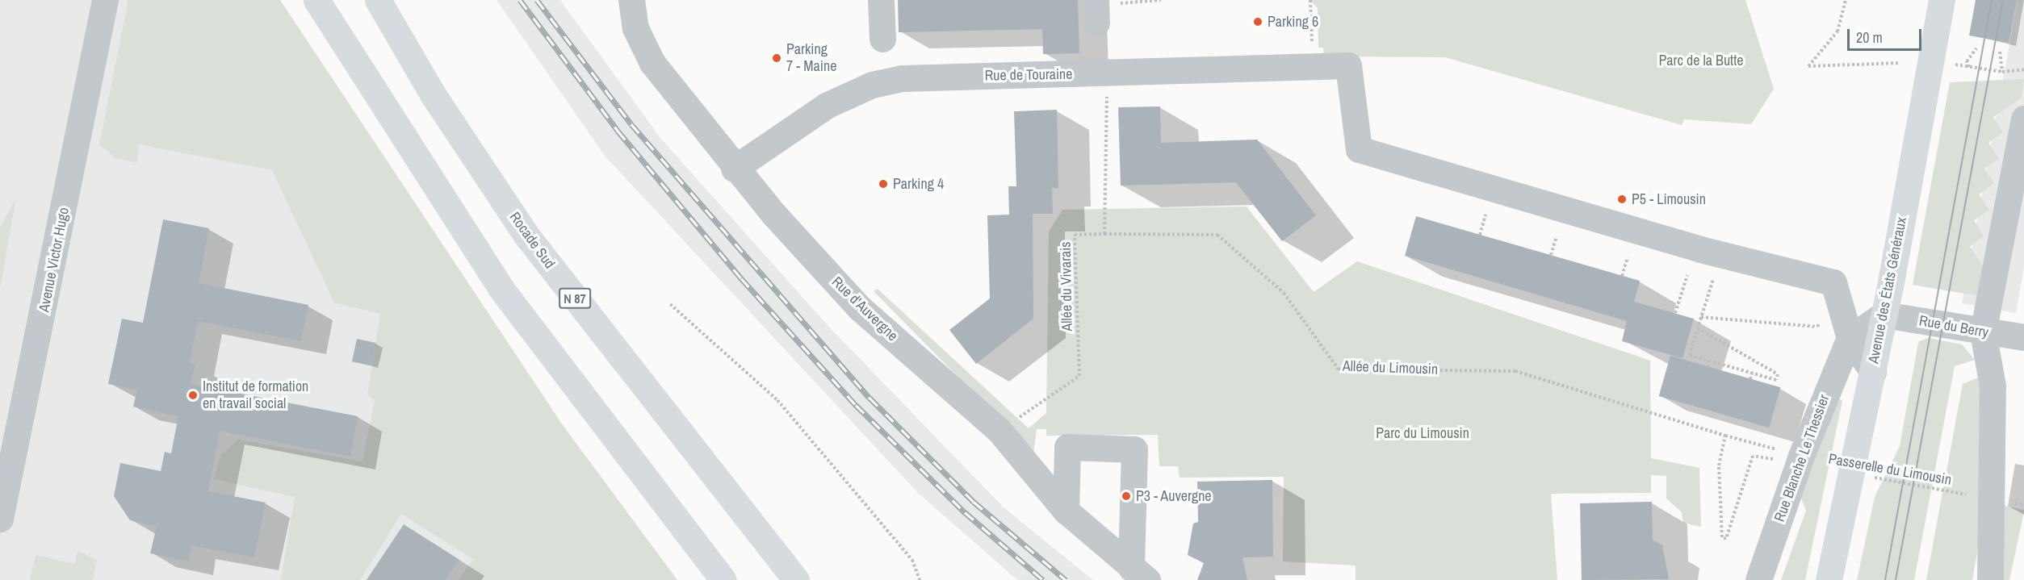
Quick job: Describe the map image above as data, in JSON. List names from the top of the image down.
{
  "streets": {
    "main road": ["Rocade Sud", "Avenue des États Généraux", "N 87"],
    "street": [
      "Rue de Touraine",
      "Avenue Victor Hugo",
      "Rue d'Auvergne",
      "Rue du Berry",
      "Rue Blanche Le Thessier"
    ],
    "path": ["Allée du Vivarais", "Allée du Limousin", "Passerelle du Limousin"]
  },
  "crossings": [
    ["Rue de Touraine", "Rue d'Auvergne"],
    ["Rue de Touraine", "Rue Blanche Le Thessier"],
    ["Allée du Vivarais", "Rue d'Auvergne"],
    ["Allée du Vivarais", "Allée du Limousin"],
    ["Avenue des États Généraux", "Rue du Berry"]
  ],
  "parks": ["Parc de la Butte", "Parc du Limousin"],
  "places": [
    "Parking 6",
    "Parking 7 - Maine",
    "Parking 4",
    "P5 - Limousin",
    "Institut de formation en travail social",
    "P3 - Auvergne"
  ],
  "scale_bar": "20 m"
}
